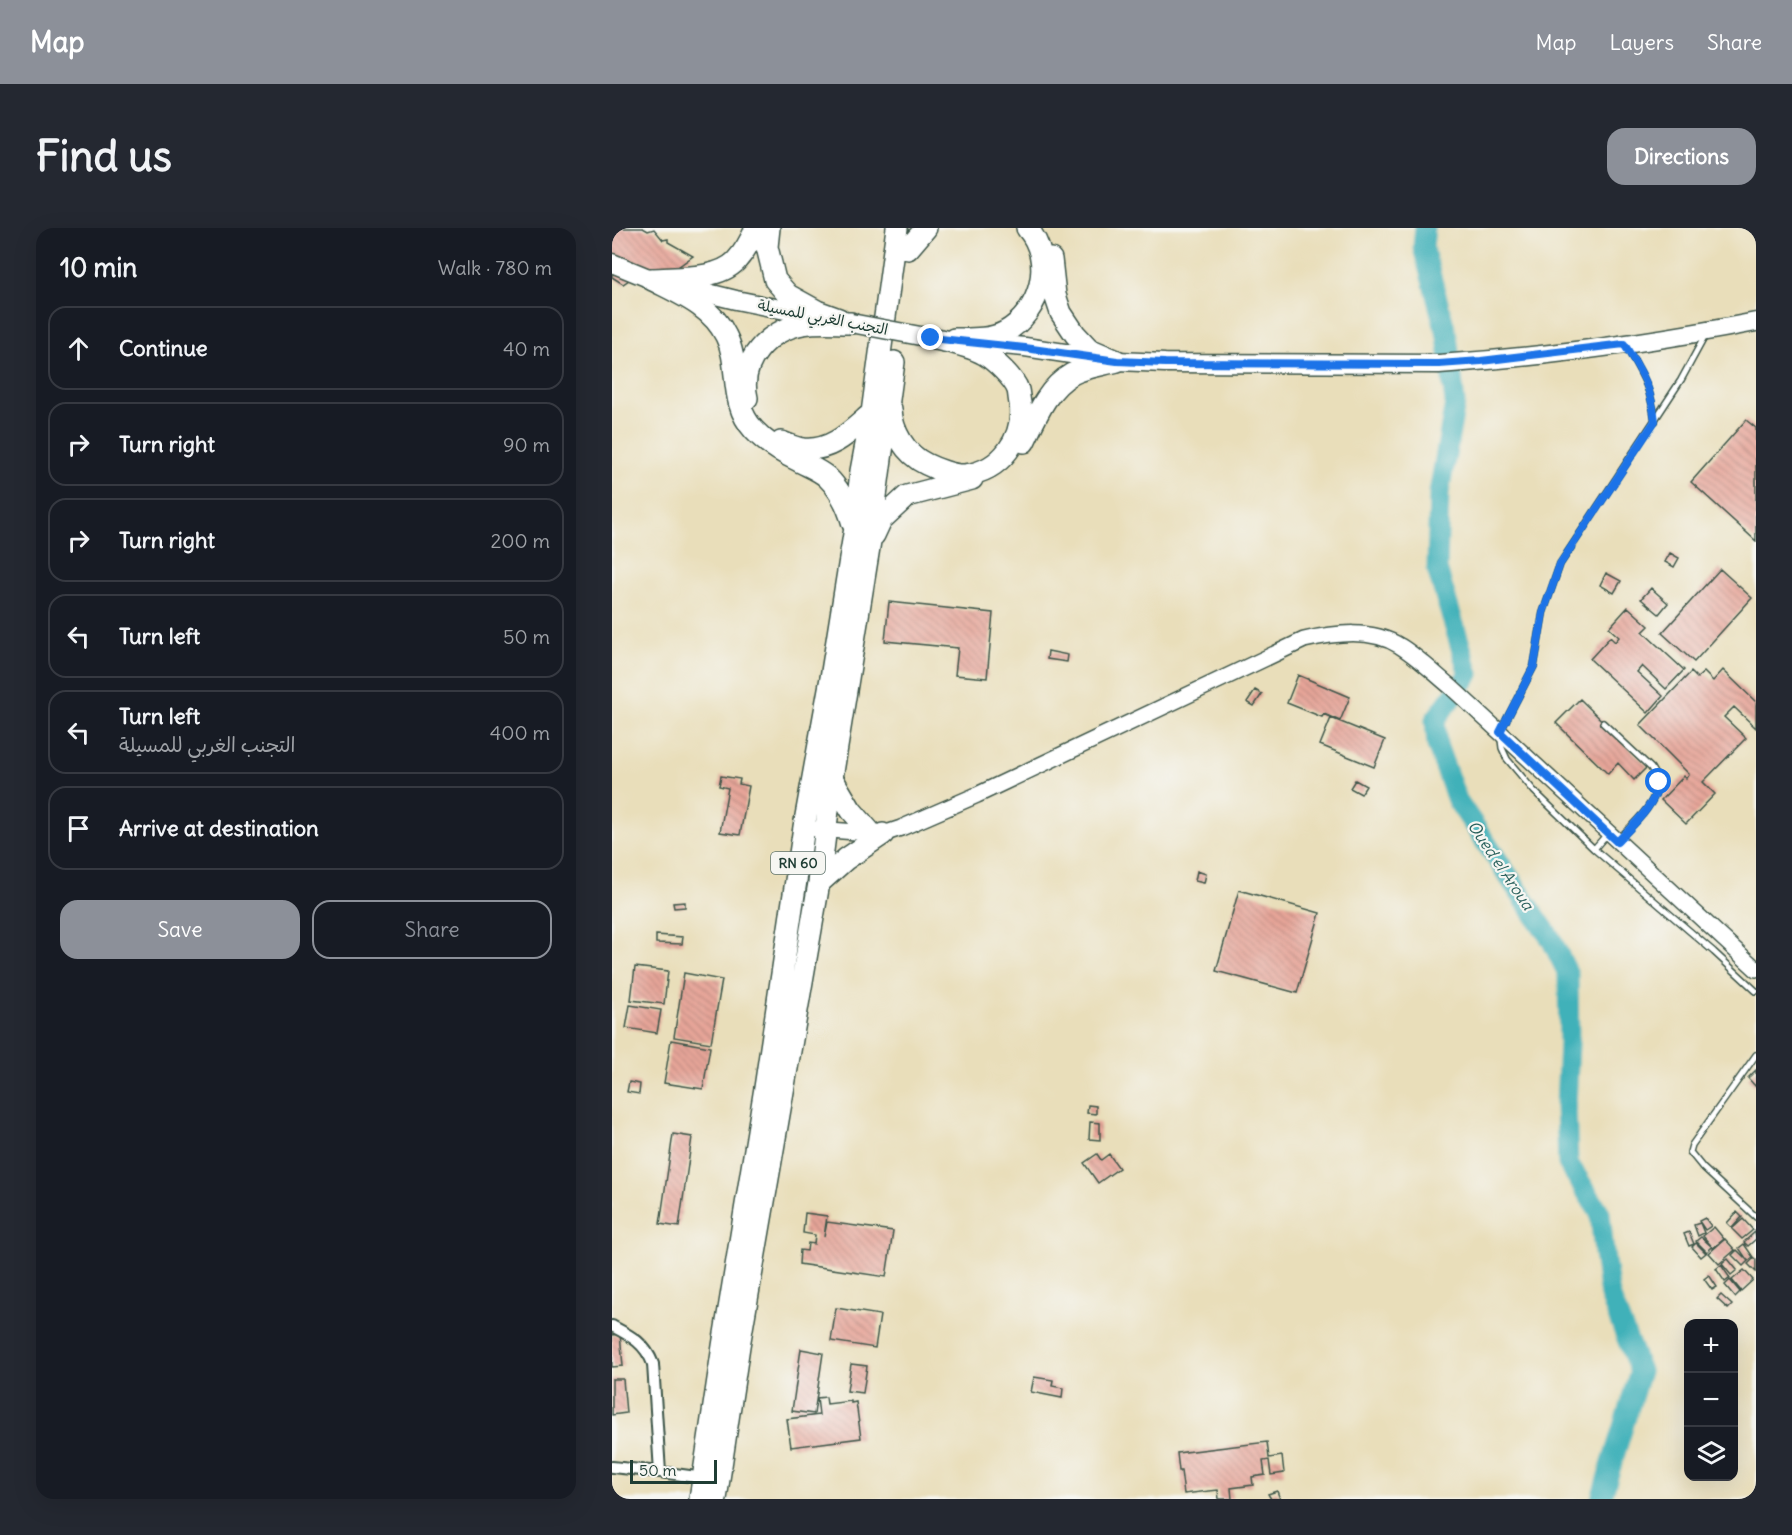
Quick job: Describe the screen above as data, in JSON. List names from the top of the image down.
{
  "streets": {
    "highway": ["RN 60"],
    "main road": ["التجنب الغربي للمسيلة"]
  },
  "water": ["Oued el Aroua"],
  "scale_bar": "50 m",
  "page": {
    "header": "Map",
    "nav": ["Map", "Layers", "Share"],
    "buttons": [
      "Directions",
      ["Save", "Share"]
    ],
    "title": "Find us",
    "heading": ["10 min", "Walk · 780 m"],
    "list": [
      ["Continue", "40 m"],
      ["Turn right", "90 m"],
      ["Turn right", "200 m"],
      ["Turn left", "50 m"],
      ["Turn left", "التجنب الغربي للمسيلة", "400 m"],
      "Arrive at destination"
    ],
    "map_buttons": ["+", "−"],
    "scale": "50 m"
  }
}
